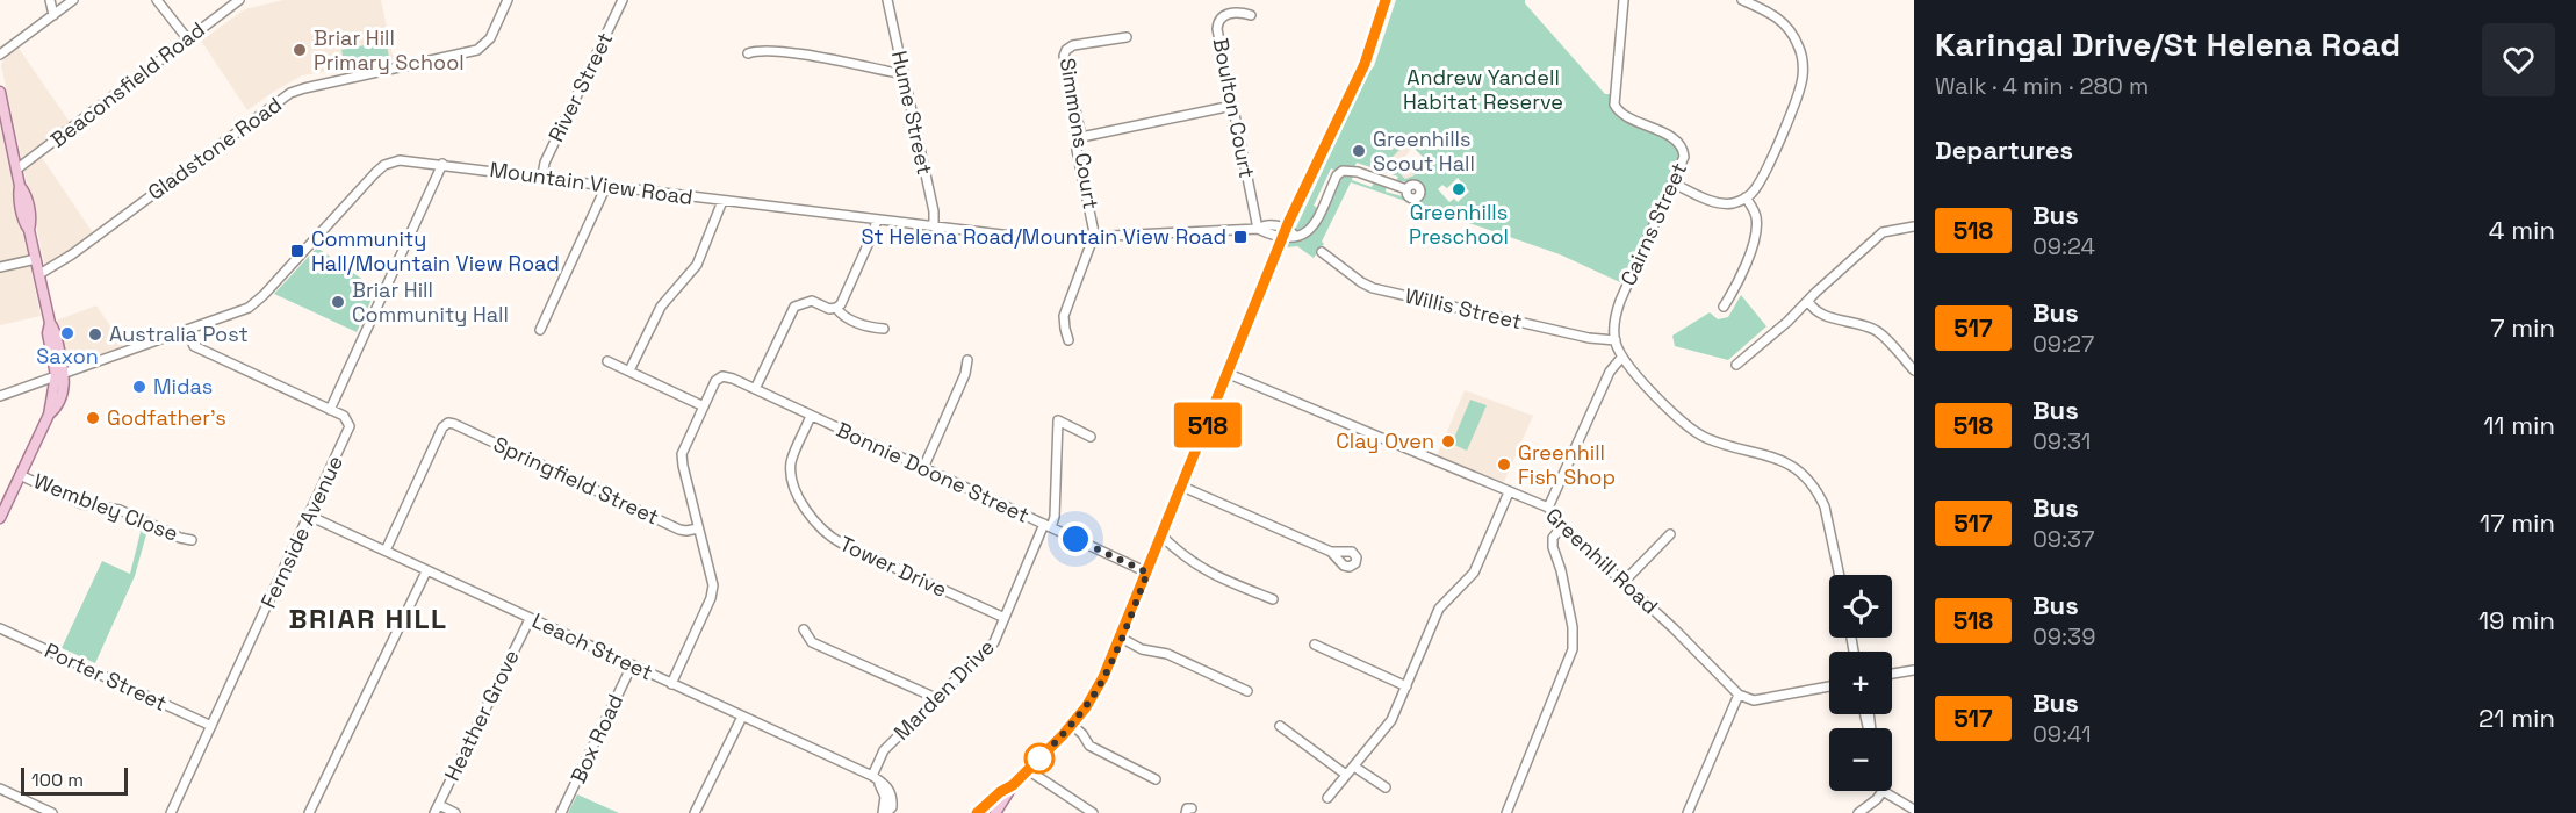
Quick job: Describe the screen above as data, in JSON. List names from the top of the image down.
{
  "streets": {
    "street": [
      "Beaconsfield Road",
      "River Street",
      "Boulton Court",
      "Hume Street",
      "Simmons Court",
      "Gladstone Road",
      "Mountain View Road",
      "Cairns Street",
      "Willis Street",
      "Bonnie Doone Street",
      "Springfield Street",
      "Wembley Close",
      "Fernside Avenue",
      "Greenhill Road",
      "Tower Drive",
      "Leach Street",
      "Porter Street",
      "Marden Drive",
      "Heather Grove",
      "Box Road"
    ]
  },
  "crossings": [
    ["River Street", "Mountain View Road"],
    ["Boulton Court", "Mountain View Road"],
    ["Hume Street", "Mountain View Road"],
    ["Simmons Court", "Mountain View Road"],
    ["Cairns Street", "Willis Street"],
    ["Bonnie Doone Street", "Tower Drive"],
    ["Bonnie Doone Street", "Marden Drive"],
    ["Springfield Street", "Leach Street"],
    ["Fernside Avenue", "Leach Street"],
    ["Fernside Avenue", "Porter Street"],
    ["Tower Drive", "Marden Drive"],
    ["Leach Street", "Marden Drive"],
    ["Leach Street", "Heather Grove"],
    ["Leach Street", "Box Road"]
  ],
  "districts": ["BRIAR HILL"],
  "parks": ["Andrew Yandell Habitat Reserve"],
  "places": {
    "other": [
      "Briar Hill Primary School",
      "Greenhills Scout Hall",
      "Greenhills Preschool",
      "Briar Hill Community Hall",
      "Saxon",
      "Australia Post",
      "Midas",
      "Godfather's",
      "Clay Oven",
      "Greenhill Fish Shop"
    ],
    "transit": ["St Helena Road/Mountain View Road", "Community Hall/Mountain View Road"]
  },
  "lines": ["bus line 518"],
  "scale_bar": "100 m",
  "page": {
    "on_map": "518",
    "heading": [
      ["Karingal Drive/St Helena Road", "Walk · 4 min · 280 m"],
      "Departures"
    ],
    "list": [
      {
        "mark": "518",
        "name": "Bus",
        "note": "09:24",
        "value": "4 min"
      },
      {
        "mark": "517",
        "name": "Bus",
        "note": "09:27",
        "value": "7 min"
      },
      {
        "mark": "518",
        "name": "Bus",
        "note": "09:31",
        "value": "11 min"
      },
      {
        "mark": "517",
        "name": "Bus",
        "note": "09:37",
        "value": "17 min"
      },
      {
        "mark": "518",
        "name": "Bus",
        "note": "09:39",
        "value": "19 min"
      },
      {
        "mark": "517",
        "name": "Bus",
        "note": "09:41",
        "value": "21 min"
      }
    ],
    "map_buttons": ["+", "−"],
    "scale": "100 m"
  }
}
